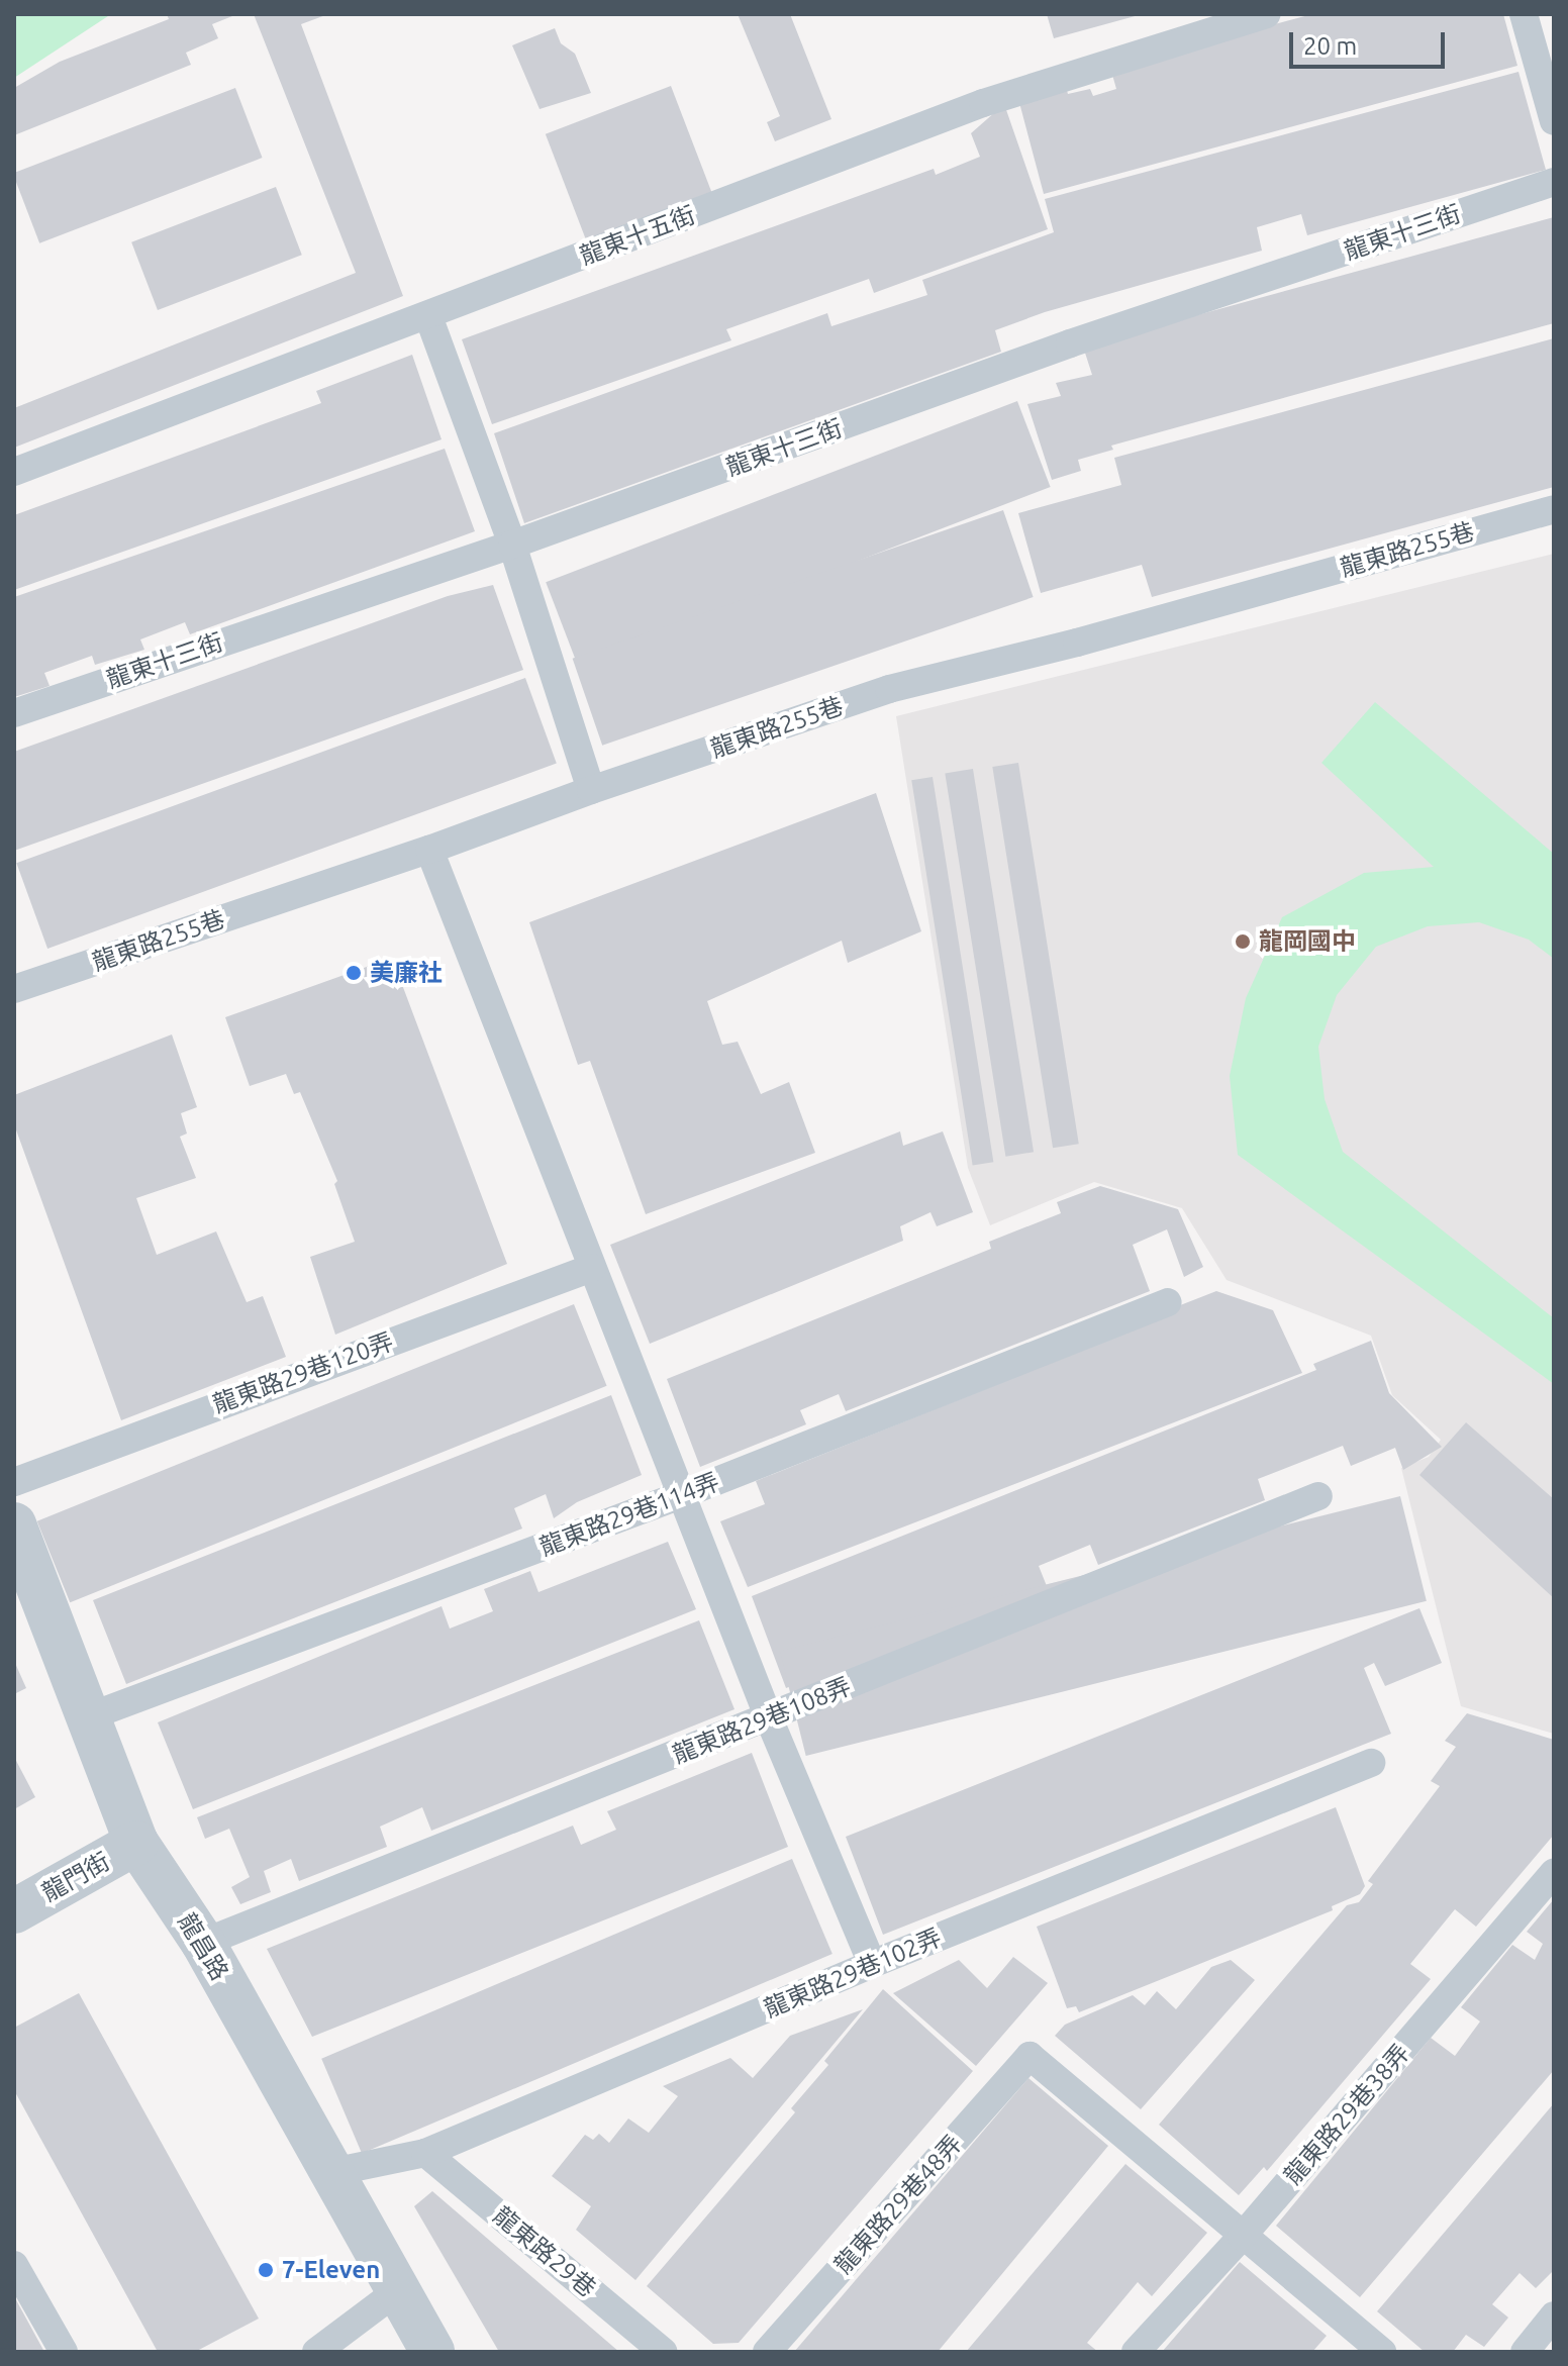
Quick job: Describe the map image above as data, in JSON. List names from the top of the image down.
{
  "streets": {
    "street": ["龍門街", "龍昌路"],
    "lane": [
      "龍東十三街",
      "龍東十五街",
      "龍東路255巷",
      "龍東路29巷120弄",
      "龍東路29巷114弄",
      "龍東路29巷108弄",
      "龍東路29巷102弄",
      "龍東路29巷38弄",
      "龍東路29巷48弄",
      "龍東路29巷"
    ]
  },
  "crossings": [
    ["龍東路29巷114弄", "龍昌路"],
    ["龍東路29巷108弄", "龍昌路"],
    ["龍門街", "龍昌路"],
    ["龍昌路", "龍東路29巷102弄"],
    ["龍東路29巷102弄", "龍東路29巷"],
    ["龍東路29巷38弄", "龍東路29巷48弄"]
  ],
  "places": ["龍岡國中", "美廉社", "7-Eleven"],
  "scale_bar": "20 m"
}
